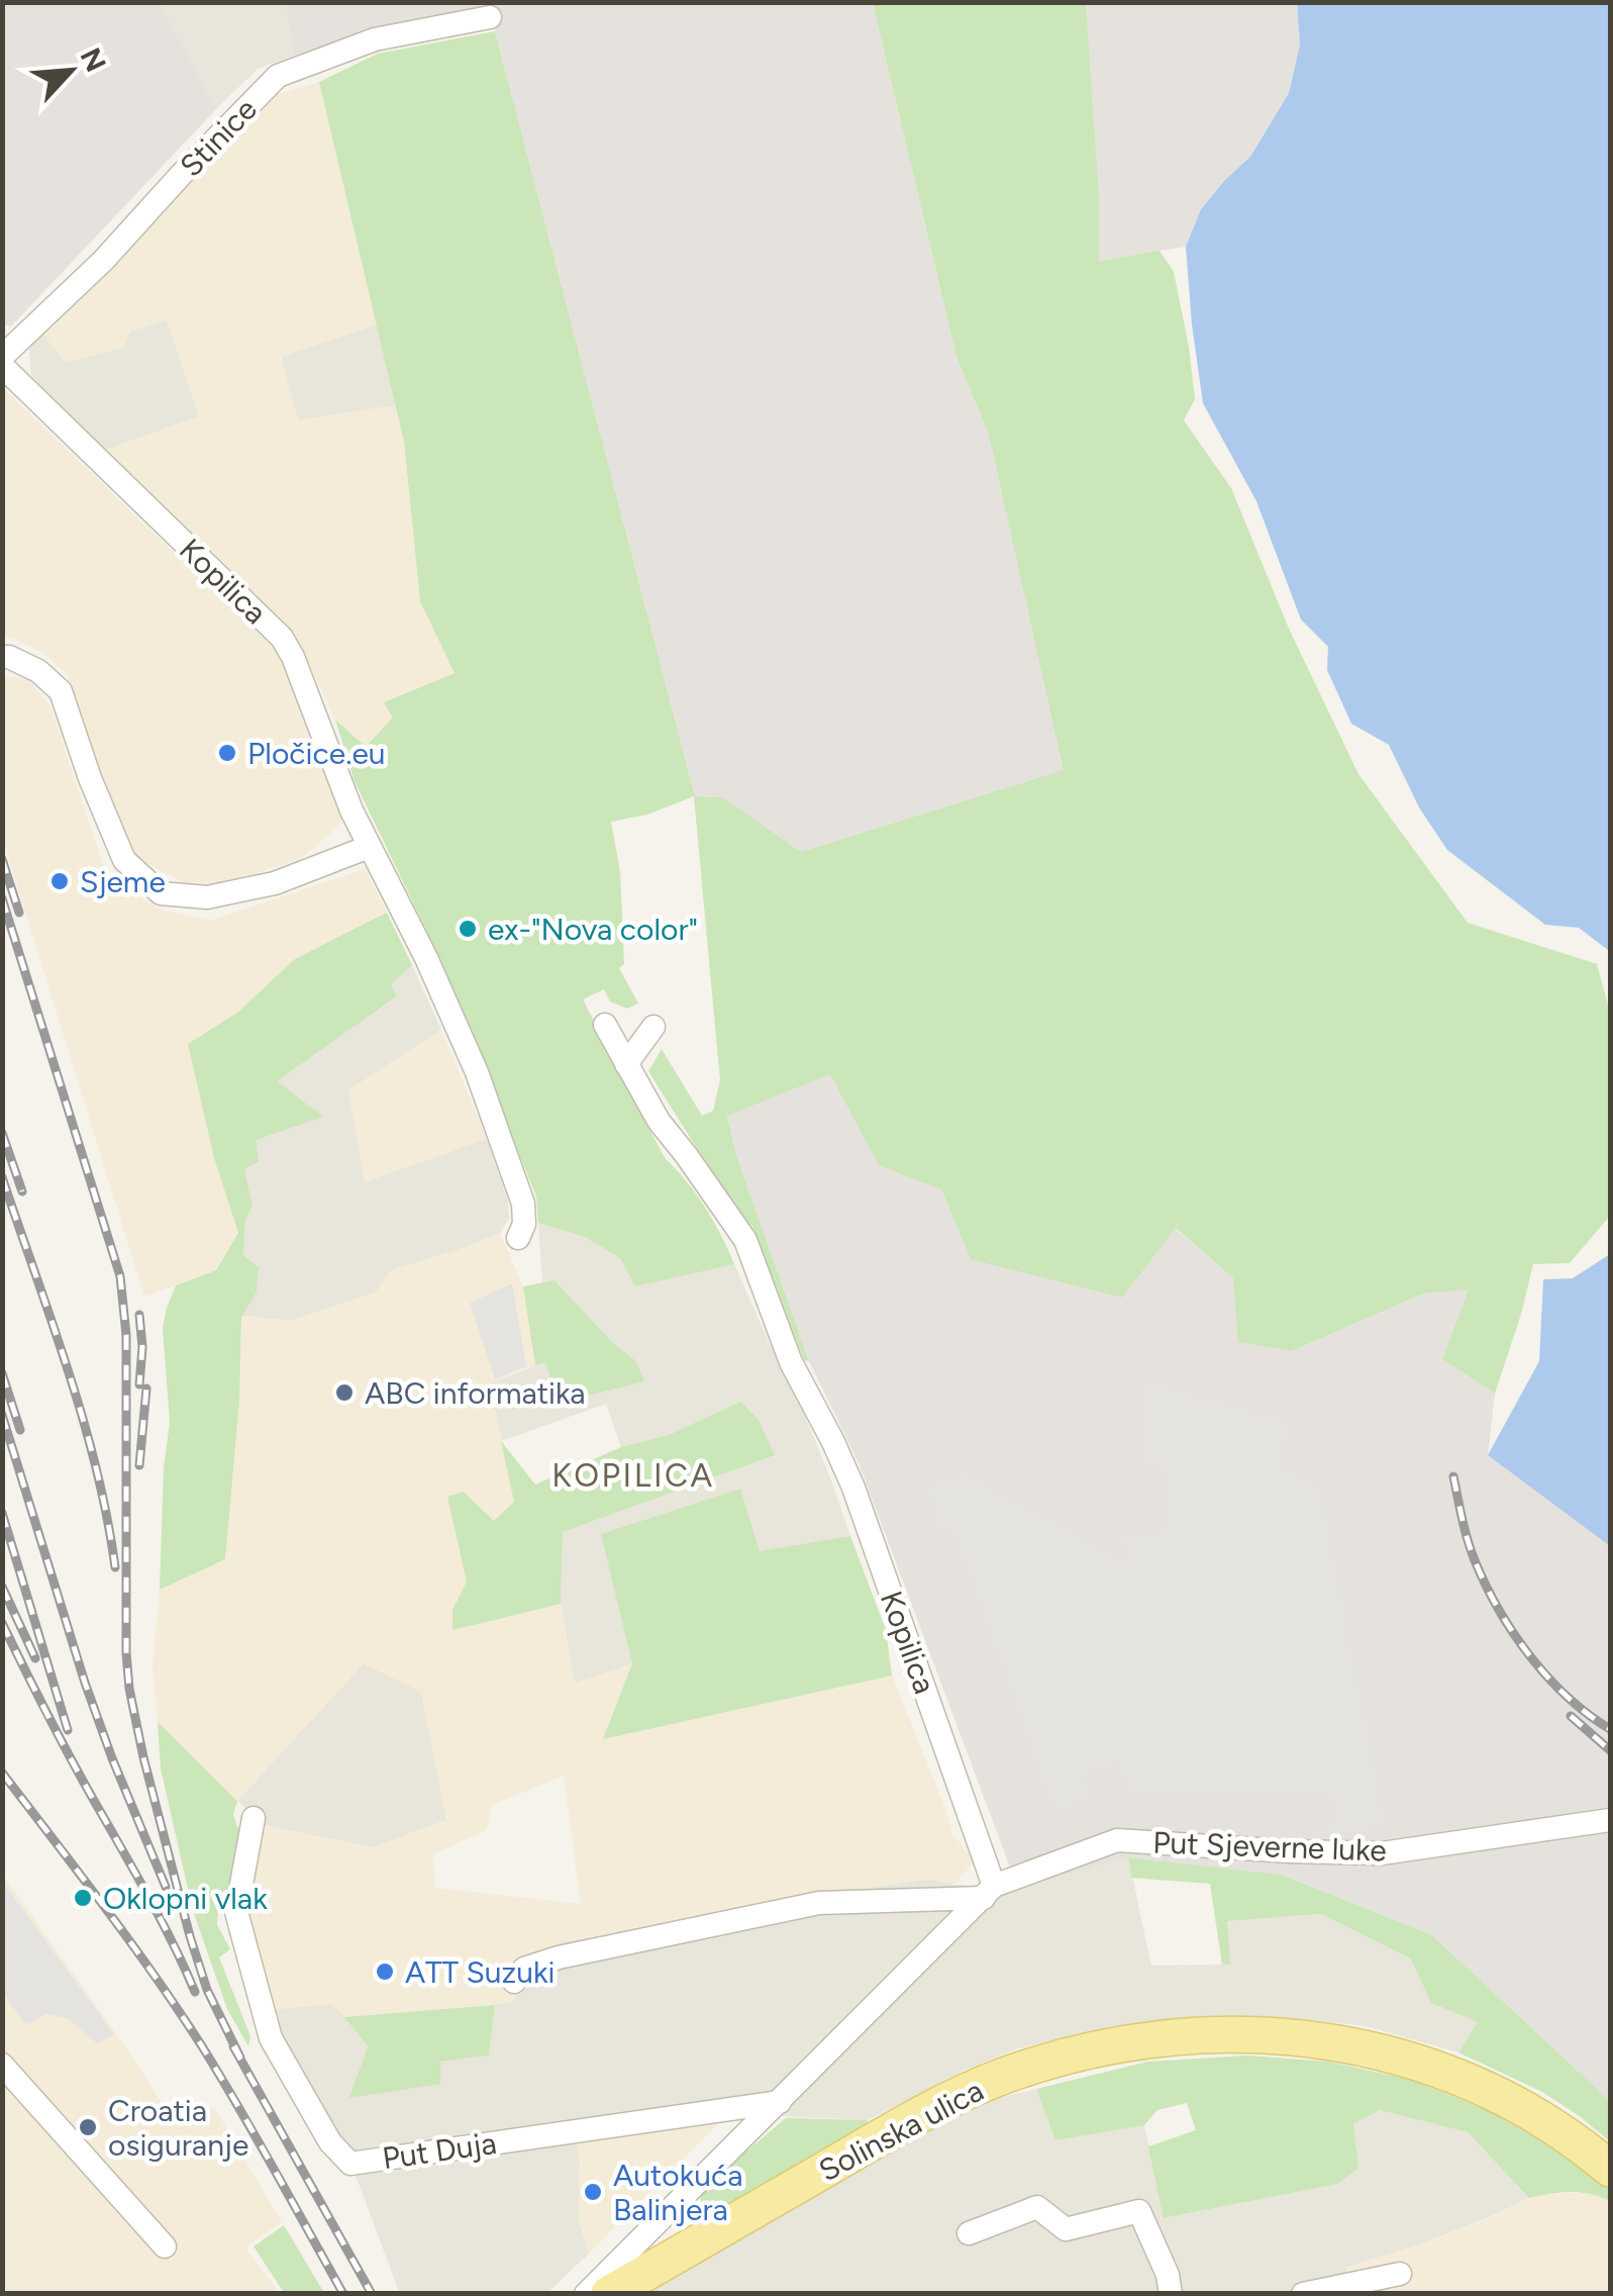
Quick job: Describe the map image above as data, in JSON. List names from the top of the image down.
{
  "streets": {
    "main road": ["Solinska ulica"],
    "street": [
      "Stinice",
      "Kopilica",
      "Put Sjeverne luke",
      "Put Duja"
    ]
  },
  "crossings": [
    ["Kopilica", "Put Sjeverne luke"]
  ],
  "districts": ["KOPILICA"],
  "places": [
    "Pločice.eu",
    "Sjeme",
    "ex-\"Nova color\"",
    "ABC informatika",
    "Oklopni vlak",
    "ATT Suzuki",
    "Croatia osiguranje",
    "Autokuća Balinjera"
  ],
  "north": "top right"
}
